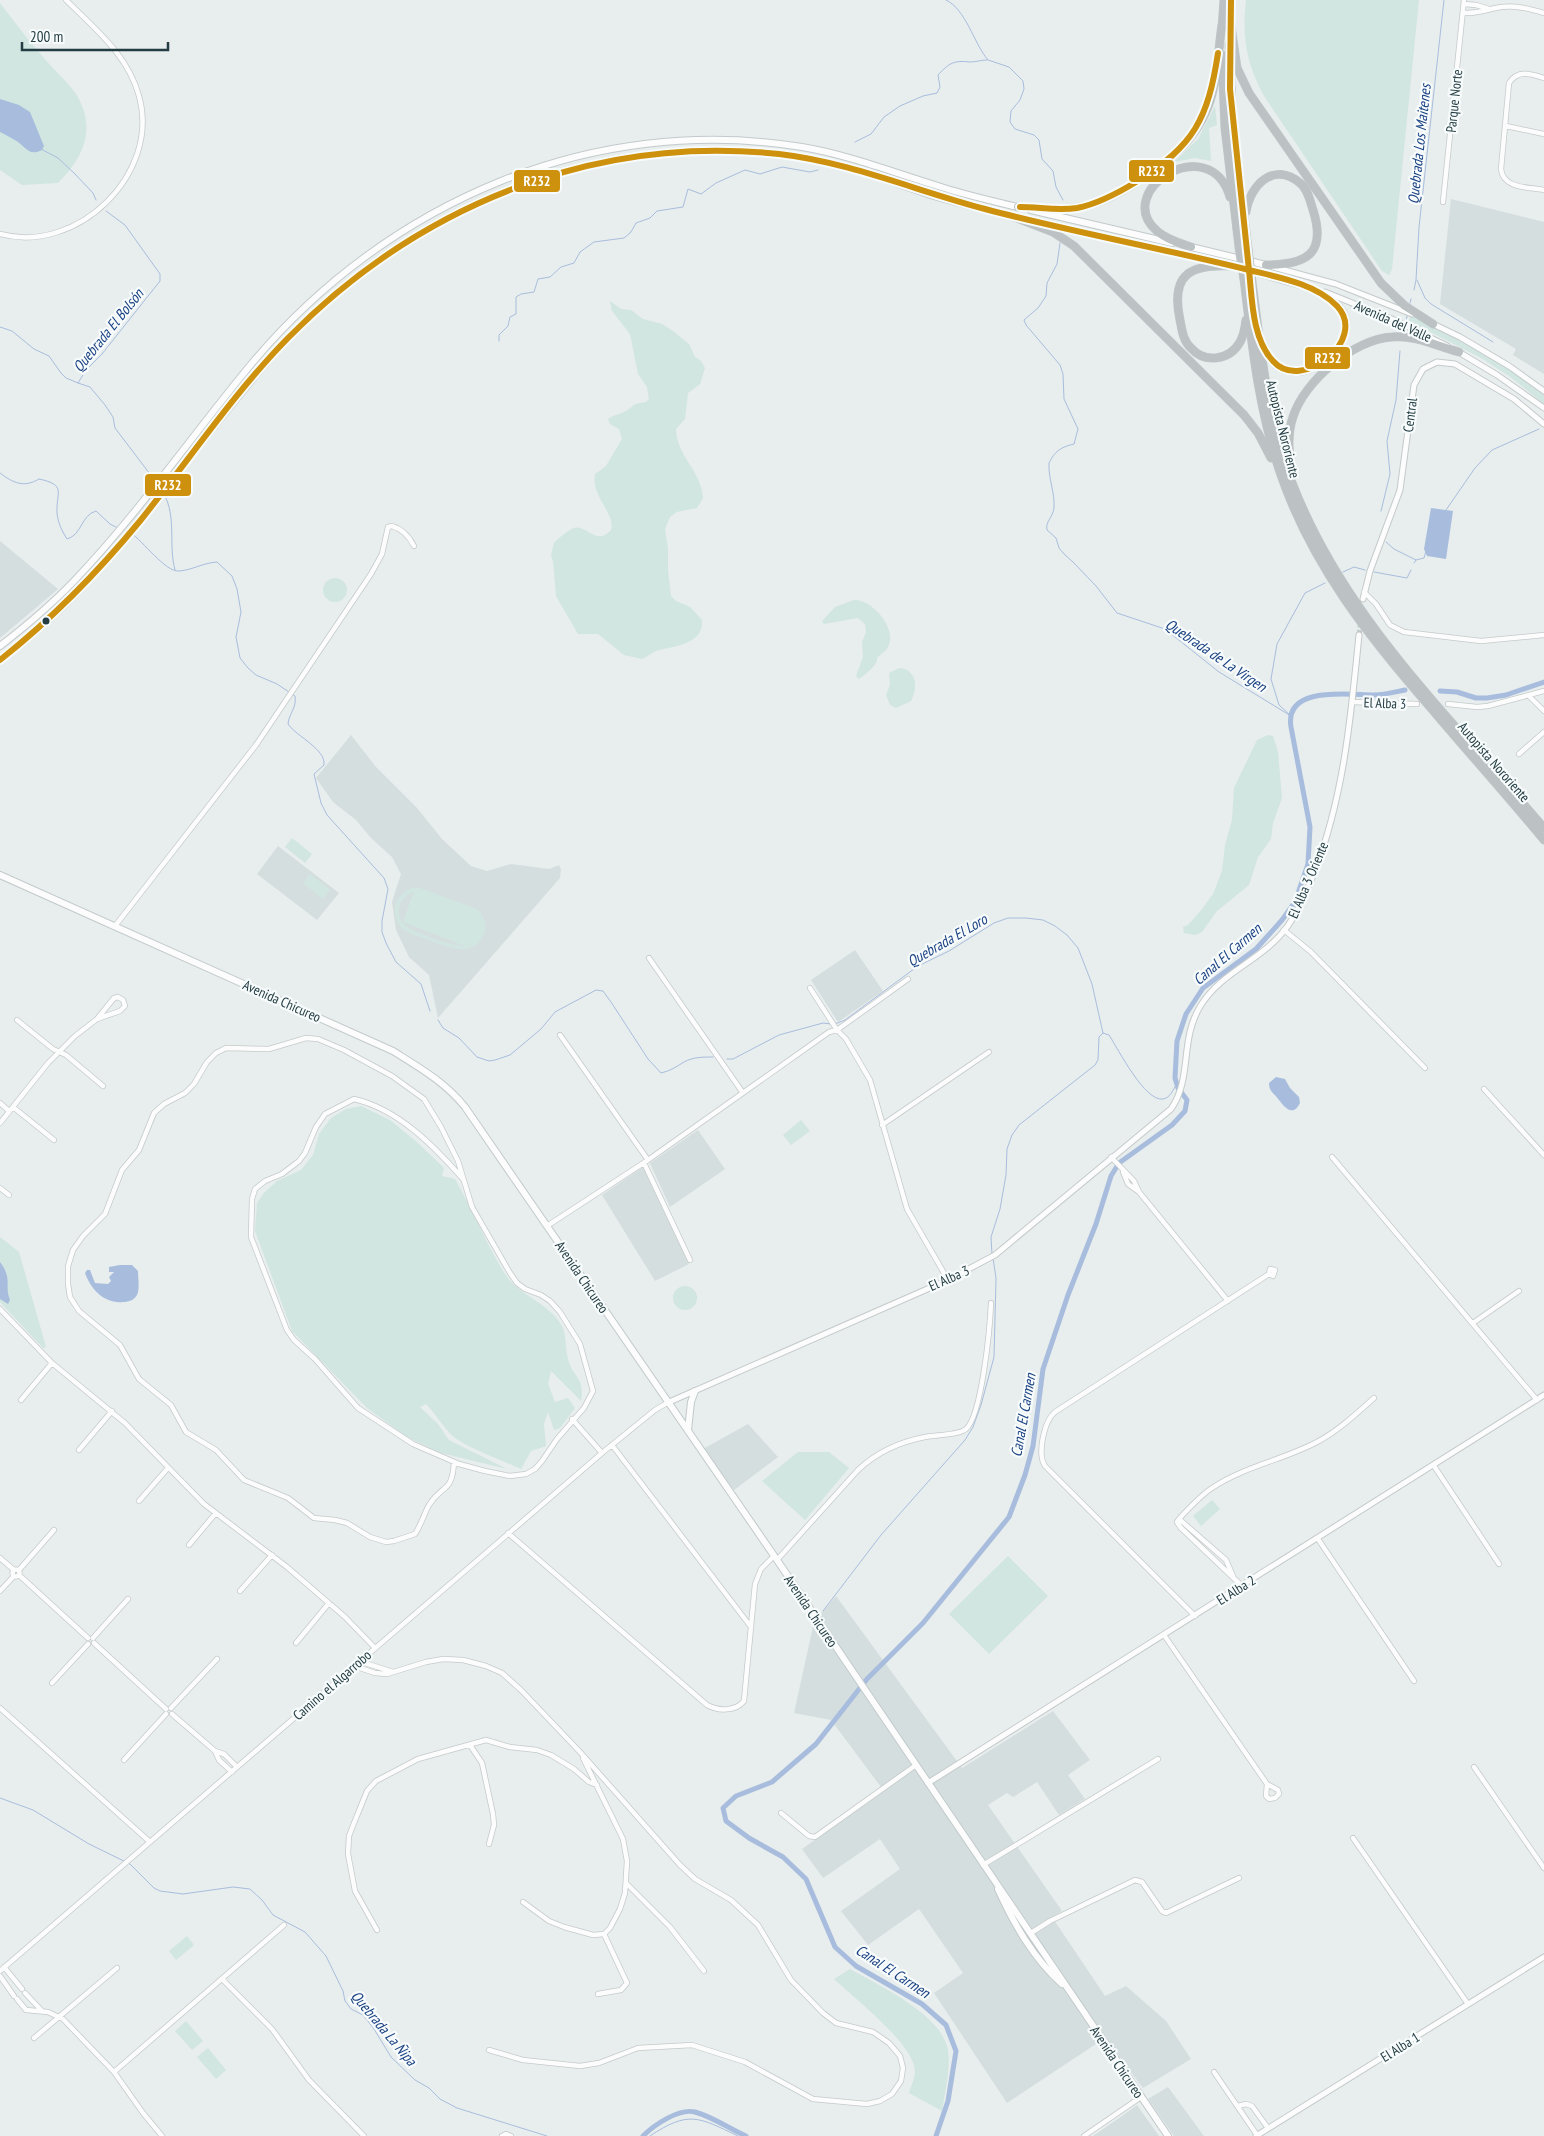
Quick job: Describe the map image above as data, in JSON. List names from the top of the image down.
{
  "streets": {
    "highway": ["Autopista Nororiente"],
    "main road": ["Avenida del Valle", "Avenida Chicureo"],
    "street": [
      "Parque Norte",
      "Central",
      "El Alba 3",
      "El Alba 3 Oriente",
      "El Alba 2",
      "Camino el Algarrobo",
      "El Alba 1"
    ]
  },
  "crossings": [
    ["El Alba 3", "El Alba 3 Oriente"],
    ["El Alba 3", "Avenida Chicureo"],
    ["El Alba 3", "Camino el Algarrobo"],
    ["Avenida Chicureo", "El Alba 2"],
    ["Avenida Chicureo", "Camino el Algarrobo"]
  ],
  "water": [
    "Quebrada Los Maitenes",
    "Quebrada El Bolsón",
    "Quebrada de La Virgen",
    "Quebrada El Loro",
    "Canal El Carmen",
    "Quebrada La Ñipa"
  ],
  "lines": ["transit line R232"],
  "scale_bar": "200 m"
}
